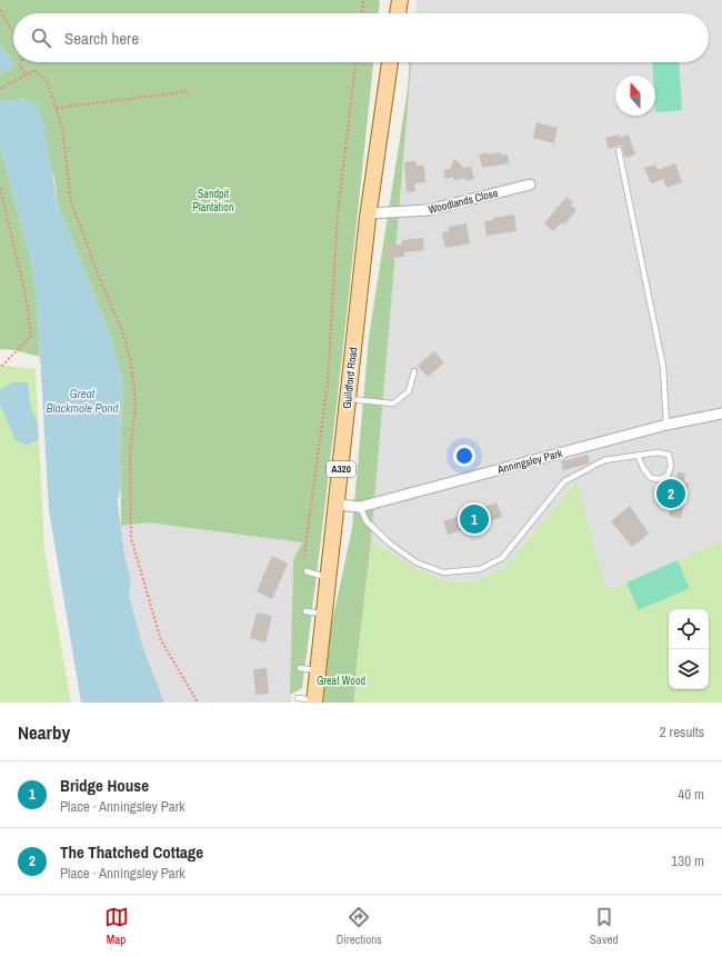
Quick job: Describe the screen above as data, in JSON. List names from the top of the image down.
{
  "streets": {
    "main road": ["Guildford Road", "A320"],
    "street": ["Woodlands Close", "Anningsley Park"]
  },
  "crossings": [
    ["Woodlands Close", "Guildford Road"],
    ["Guildford Road", "Anningsley Park"]
  ],
  "water": ["Great Blackmole Pond"],
  "parks": ["Sandpit Plantation", "Great Wood"],
  "north": "top",
  "page": {
    "search": "Search here",
    "pins": ["2", "1"],
    "heading": ["Nearby", "2 results"],
    "list": [
      {
        "mark": "1",
        "name": "Bridge House",
        "note": "Place · Anningsley Park",
        "value": "40 m"
      },
      {
        "mark": "2",
        "name": "The Thatched Cottage",
        "note": "Place · Anningsley Park",
        "value": "130 m"
      }
    ],
    "nav": ["Map", "Directions", "Saved"]
  }
}
